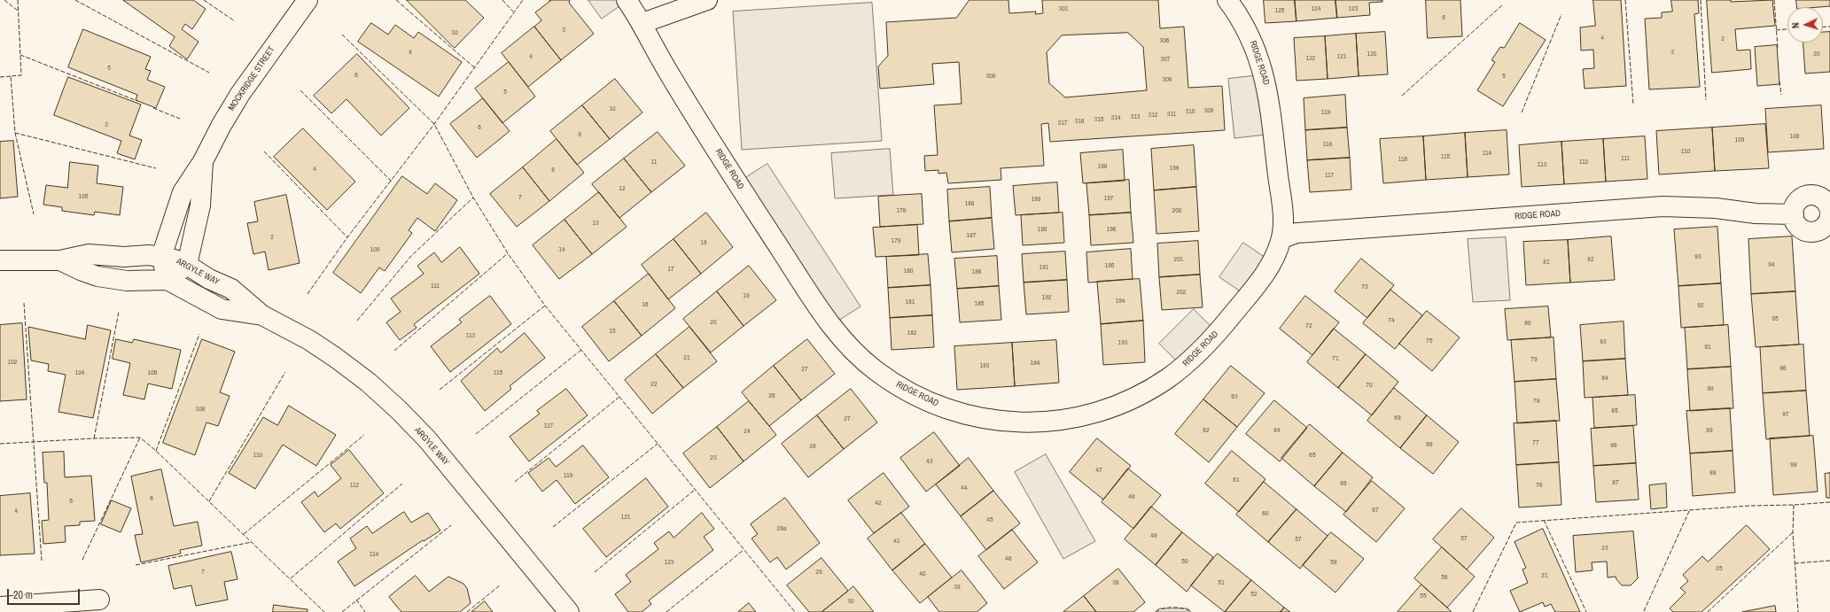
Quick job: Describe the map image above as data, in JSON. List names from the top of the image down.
{
  "streets": {
    "street": ["RIDGE ROAD", "MOCKRIDGE STREET", "ARGYLE WAY"]
  },
  "crossings": [
    ["MOCKRIDGE STREET", "ARGYLE WAY"]
  ],
  "house_numbers": [
    "301",
    "124",
    "123",
    "125",
    "6",
    "3",
    "10",
    "4",
    "2",
    "306",
    "8",
    "3",
    "120",
    "20",
    "4",
    "121",
    "122",
    "307",
    "5",
    "6",
    "300",
    "5",
    "308",
    "5",
    "10",
    "309",
    "310",
    "119",
    "311",
    "312",
    "313",
    "314",
    "315",
    "316",
    "317",
    "3",
    "6",
    "9",
    "108",
    "109",
    "118",
    "110",
    "114",
    "115",
    "111",
    "116",
    "11",
    "112",
    "113",
    "198",
    "199",
    "4",
    "8",
    "117",
    "12",
    "105",
    "7",
    "197",
    "189",
    "188",
    "178",
    "200",
    "13",
    "190",
    "196",
    "187",
    "2",
    "179",
    "18",
    "109",
    "14",
    "93",
    "201",
    "82",
    "81",
    "94",
    "195",
    "191",
    "17",
    "180",
    "186",
    "111",
    "73",
    "202",
    "19",
    "192",
    "194",
    "181",
    "185",
    "16",
    "92",
    "95",
    "74",
    "20",
    "80",
    "72",
    "15",
    "182",
    "113",
    "75",
    "83",
    "193",
    "91",
    "21",
    "71",
    "79",
    "102",
    "184",
    "183",
    "96",
    "27",
    "104",
    "106",
    "115",
    "84",
    "22",
    "70",
    "90",
    "26",
    "63",
    "78",
    "108",
    "85",
    "97",
    "69",
    "27",
    "117",
    "62",
    "64",
    "89",
    "24",
    "77",
    "68",
    "86",
    "28",
    "110",
    "65",
    "23",
    "43",
    "98",
    "47",
    "88",
    "119",
    "61",
    "87",
    "66",
    "112",
    "76",
    "44",
    "48",
    "6",
    "5",
    "42",
    "67",
    "4",
    "60",
    "121",
    "45",
    "28a",
    "49",
    "57",
    "57",
    "41",
    "23",
    "114",
    "46",
    "50",
    "123",
    "58",
    "25",
    "7",
    "29",
    "40",
    "21",
    "56",
    "38",
    "51",
    "39",
    "52",
    "55",
    "30"
  ],
  "scale_bar": "20 m",
  "north": "left"
}
